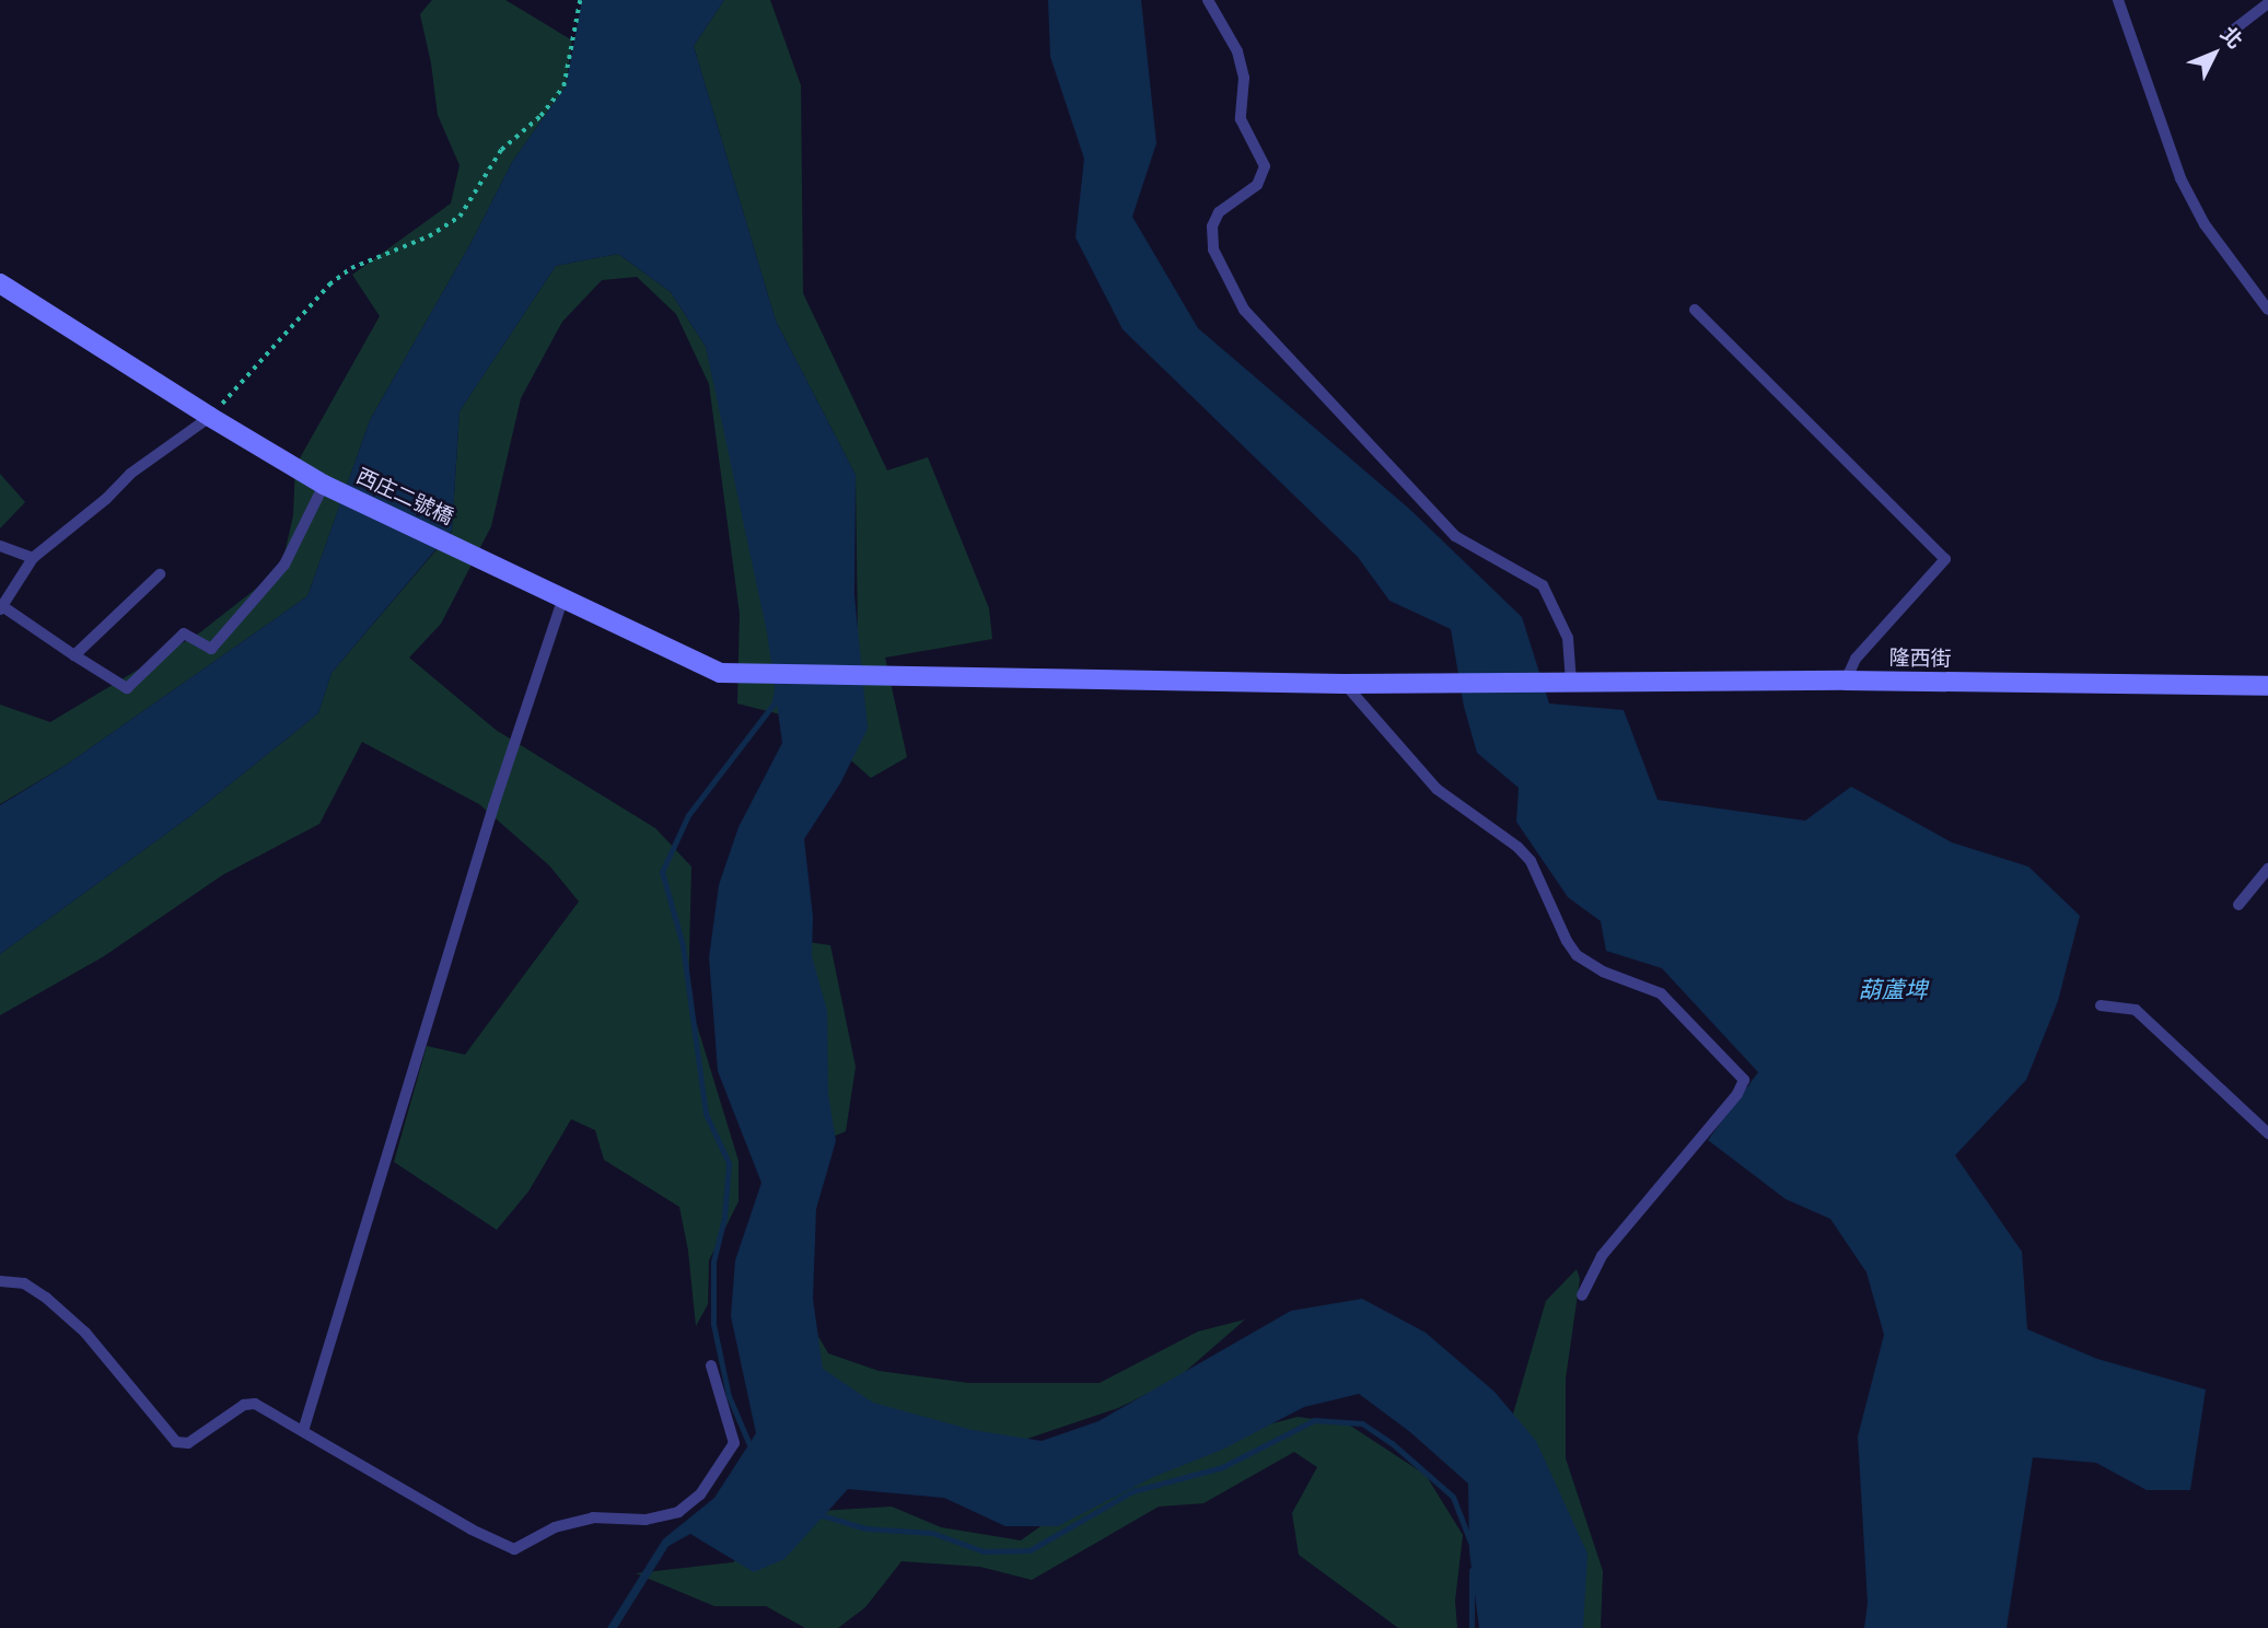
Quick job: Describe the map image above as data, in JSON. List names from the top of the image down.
{
  "streets": {
    "street": ["西庄二號橋", "隆西街"]
  },
  "crossings": [
    ["西庄二號橋", "隆西街"]
  ],
  "water": ["葫蘆埤"],
  "north": "top right"
}
